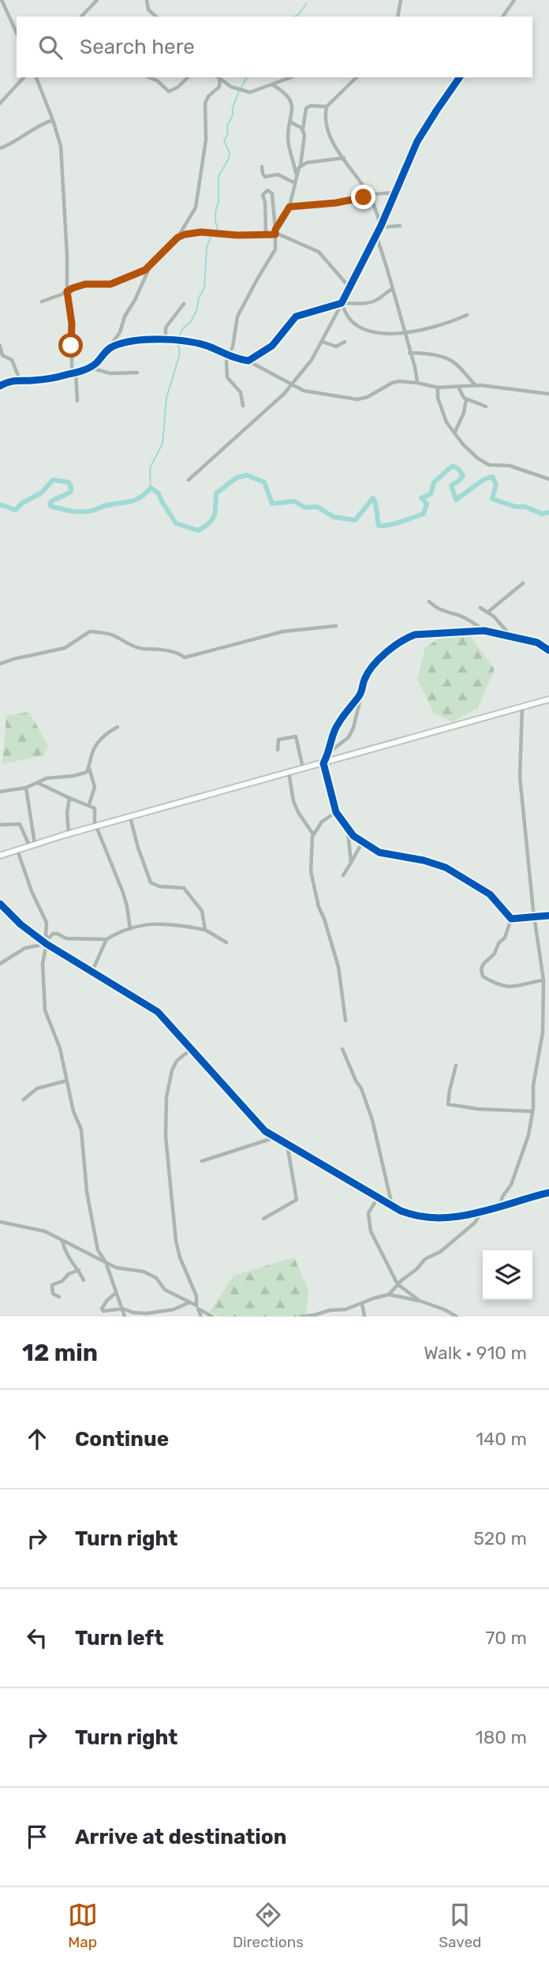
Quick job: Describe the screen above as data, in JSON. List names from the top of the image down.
{
  "page": {
    "search": "Search here",
    "heading": ["12 min", "Walk · 910 m"],
    "list": [
      ["Continue", "140 m"],
      ["Turn right", "520 m"],
      ["Turn left", "70 m"],
      ["Turn right", "180 m"],
      "Arrive at destination"
    ],
    "nav": ["Map", "Directions", "Saved"]
  }
}
